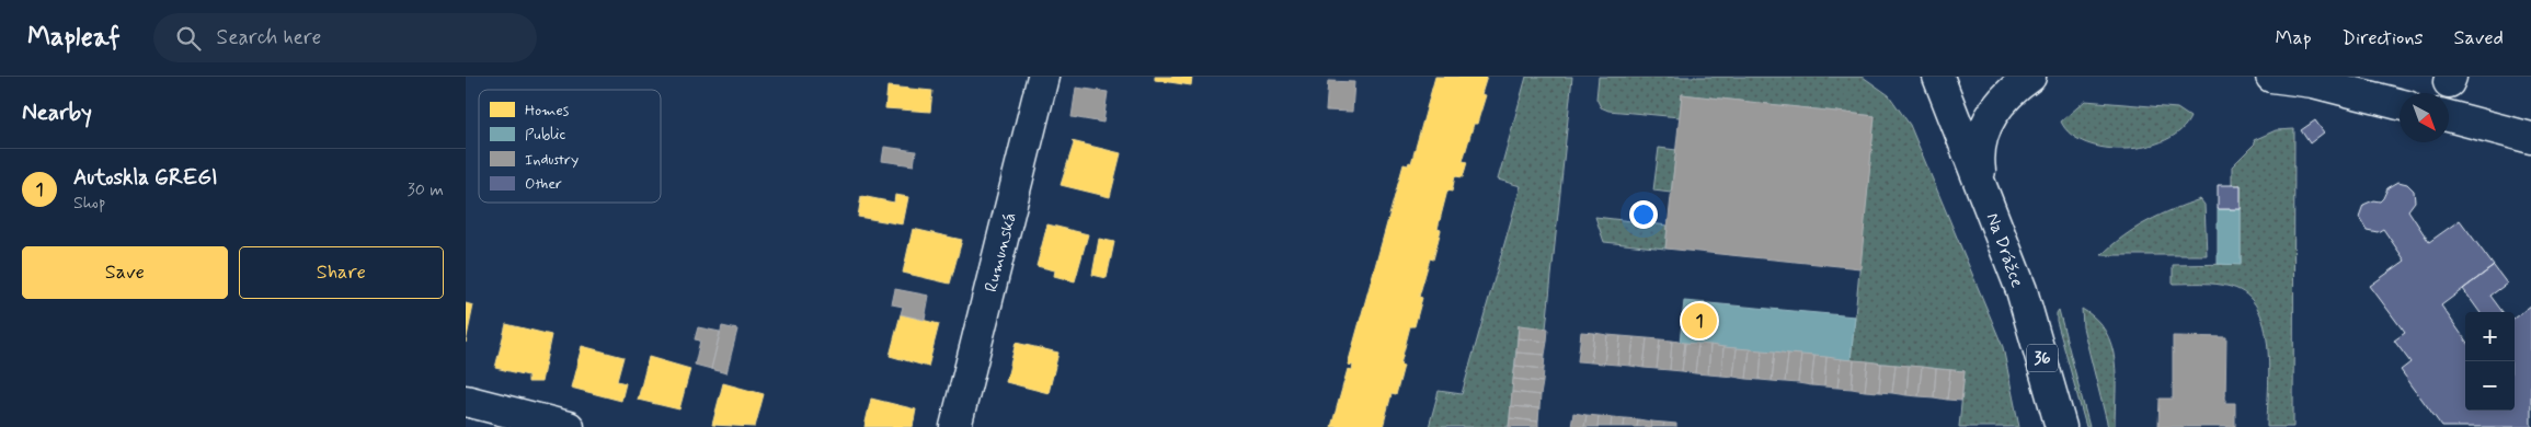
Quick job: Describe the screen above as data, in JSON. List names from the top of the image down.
{
  "streets": {
    "street": ["Na Drážce", "Rumunská", "36"]
  },
  "legend": [
    "Homes",
    "Public",
    "Industry",
    "Other"
  ],
  "north": "bottom right",
  "page": {
    "header": "Mapleaf",
    "search": "Search here",
    "nav": ["Map", "Directions", "Saved"],
    "heading": "Nearby",
    "list": [
      {
        "mark": "1",
        "name": "Autoskla GREGI",
        "note": "Shop",
        "value": "30 m"
      }
    ],
    "buttons": ["Save", "Share"],
    "pins": "1",
    "map_buttons": ["+", "−"]
  }
}
